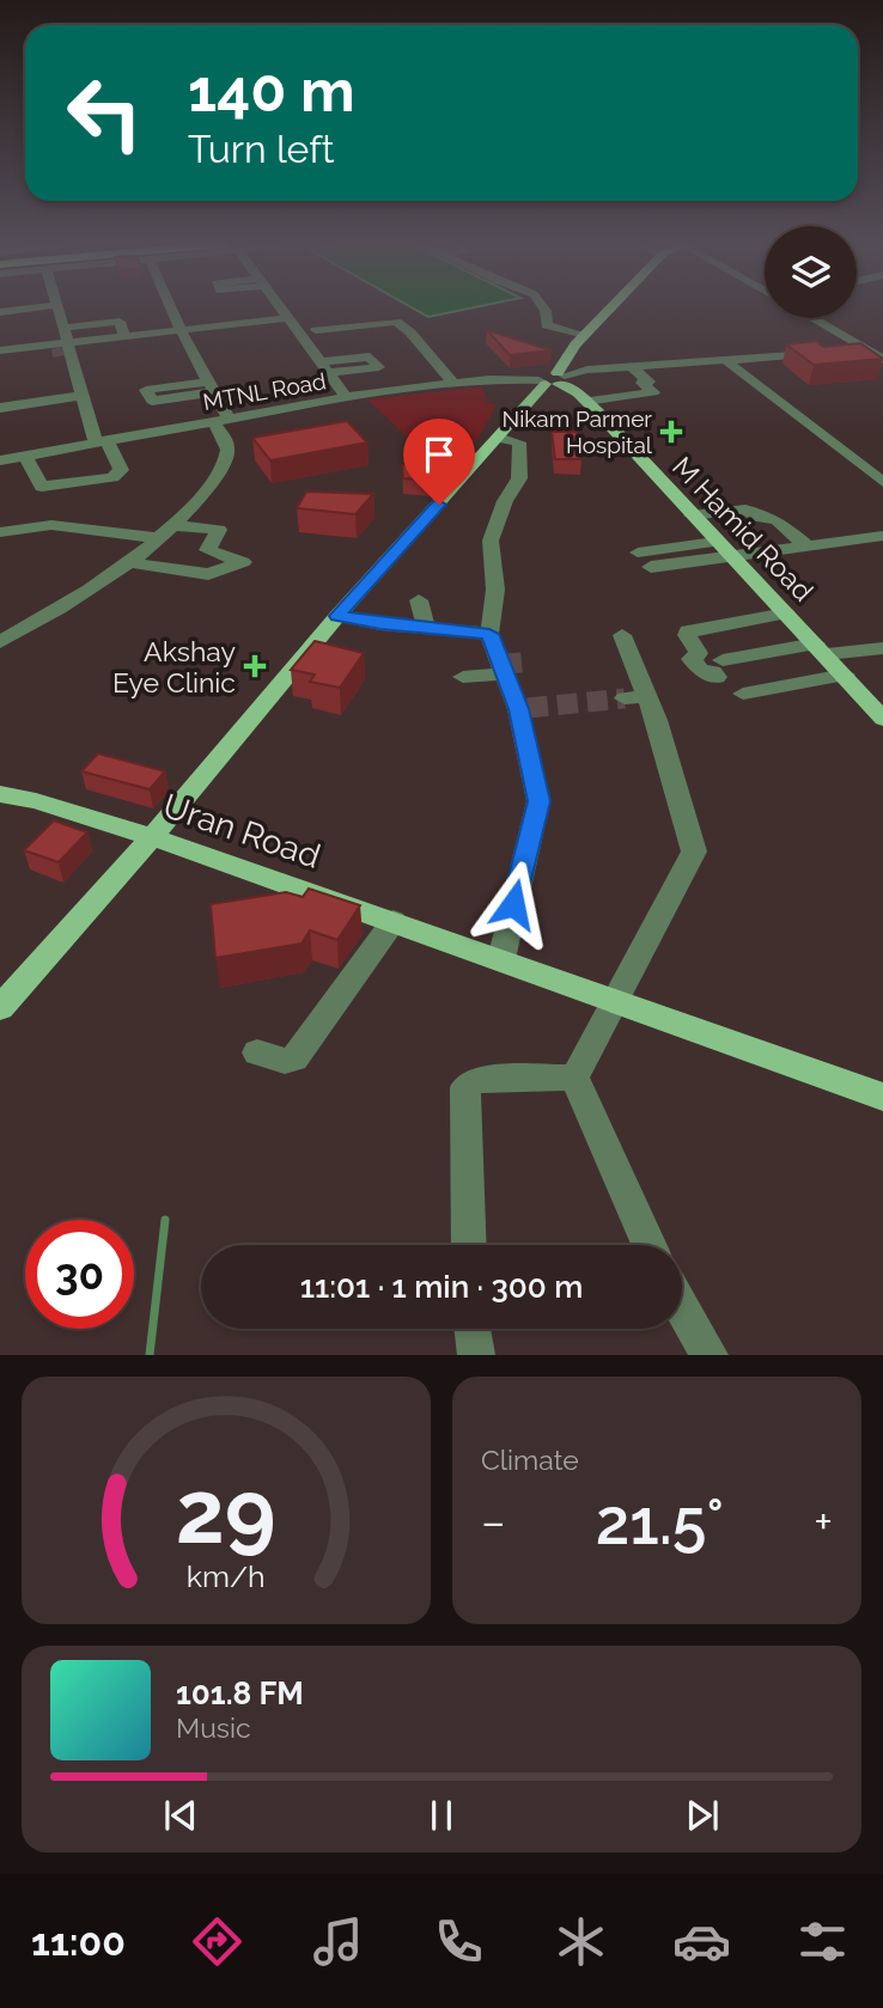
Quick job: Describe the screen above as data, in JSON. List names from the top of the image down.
{
  "streets": {
    "main road": ["M Hamid Road", "Uran Road"],
    "street": ["MTNL Road"]
  },
  "crossings": [
    ["MTNL Road", "M Hamid Road"]
  ],
  "places": {
    "health": ["Nikam Parmer Hospital", "Akshay Eye Clinic"]
  },
  "page": {
    "turn": ["140 m", "Turn left"],
    "limit": "30",
    "trip": "11:01 · 1 min · 300 m",
    "tile": "Climate",
    "heat": ["−", "21.5°", "+"],
    "song": ["101.8 FM", "Music"],
    "tabs": "11:00",
    "gauge": ["29", "km/h"]
  }
}
